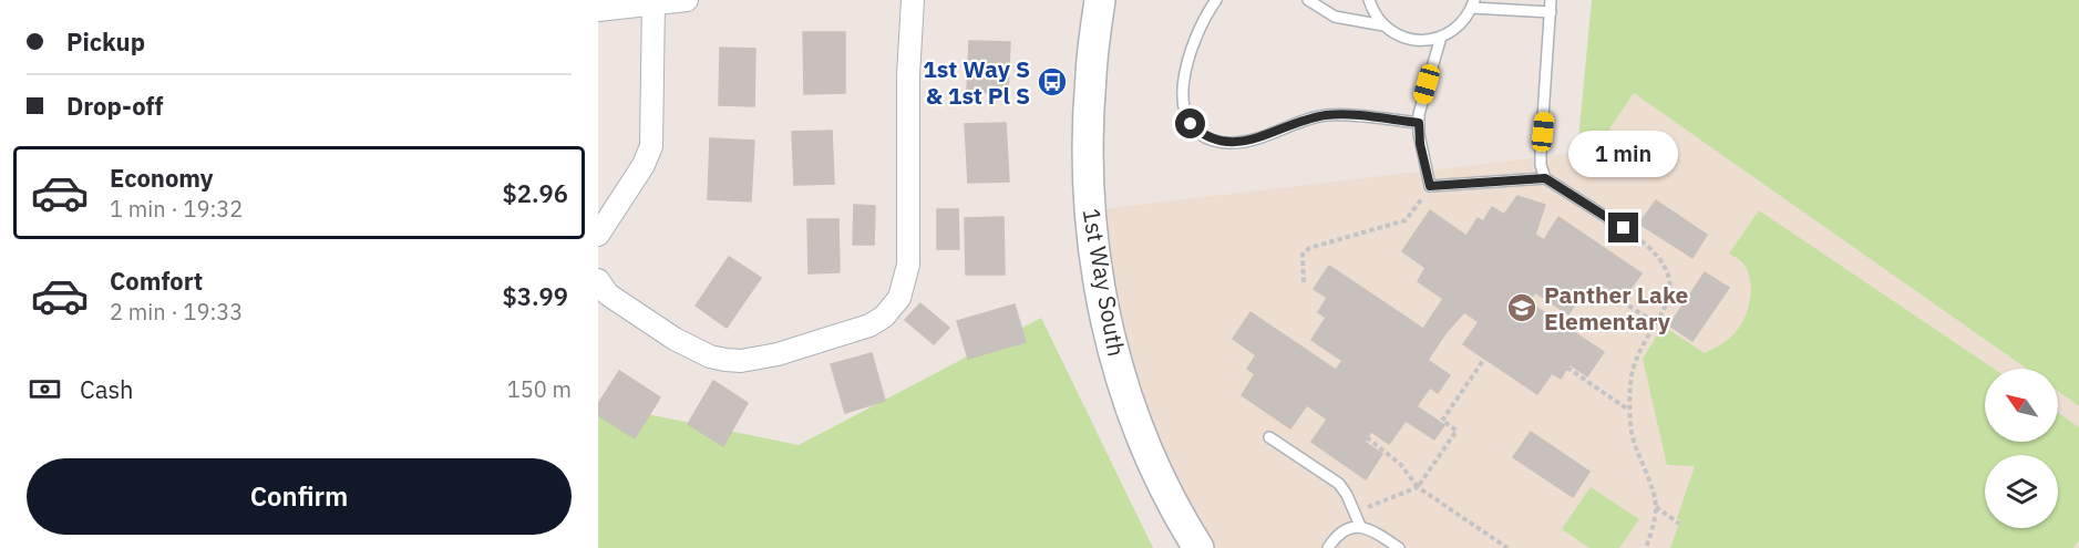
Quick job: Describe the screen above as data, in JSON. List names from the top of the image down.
{
  "streets": {
    "main road": ["1st Way South"]
  },
  "places": {
    "bus stop": ["1st Way S & 1st Pl S"],
    "school or university": ["Panther Lake Elementary"]
  },
  "north": "top left",
  "page": {
    "banner": ["Pickup", "Drop-off"],
    "bubble": "1 min",
    "list": [
      {
        "name": "Economy",
        "note": "1 min · 19:32",
        "value": "$2.96"
      },
      {
        "name": "Comfort",
        "note": "2 min · 19:33",
        "value": "$3.99"
      }
    ],
    "pay": ["Cash", "150 m"],
    "buttons": "Confirm"
  }
}
